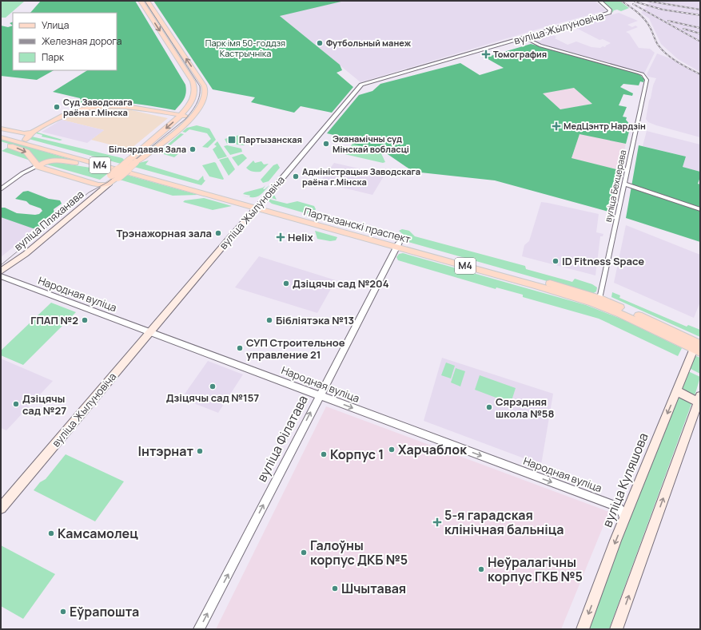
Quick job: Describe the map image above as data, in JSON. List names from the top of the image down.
{
  "streets": {
    "main road": [
      "вуліца Жылуновіча",
      "М4",
      "вуліца Пляханава",
      "Партызанскі праспект",
      "вуліца Куляшова"
    ],
    "street": ["вуліца Бехцерава", "Народная вуліца", "вуліца Філатава"]
  },
  "crossings": [
    ["вуліца Жылуновіча", "вуліца Бехцерава"],
    ["вуліца Жылуновіча", "Партызанскі праспект"],
    ["вуліца Жылуновіча", "Народная вуліца"],
    ["вуліца Бехцерава", "Партызанскі праспект"],
    ["Партызанскі праспект", "вуліца Філатава"],
    ["Партызанскі праспект", "вуліца Куляшова"],
    ["Народная вуліца", "вуліца Філатава"],
    ["Народная вуліца", "вуліца Куляшова"]
  ],
  "one_way": ["Народная вуліца", "вуліца Філатава"],
  "parks": ["Парк імя 50-годдзя Кастрычніка"],
  "places": {
    "other": [
      "Футбольный манеж",
      "Суд Заводскага раёна г.Мінска",
      "Эканамічны суд Мінскай вобласці",
      "Більярдавая Зала",
      "Адміністрацыя Заводскага раёна г.Мінска",
      "Трэнажорная зала",
      "ID Fitness Space",
      "Дзіцячы сад №204",
      "ГПАП №2",
      "Бібліятэка №13",
      "СУП Строительное управление 21",
      "Дзіцячы сад №157",
      "Дзіцячы сад №27",
      "Сярэдняя школа №58",
      "Харчаблок",
      "Інтэрнат",
      "Корпус 1",
      "Камсамолец",
      "Галоўны корпус ДКБ №5",
      "Неўралагічны корпус ГКБ №5",
      "Шчытавая",
      "Еўрапошта"
    ],
    "health": [
      "Томография",
      "МедЦэнтр Нардзін",
      "Helix",
      "5-я гарадская клінічная бальніца"
    ],
    "transit": ["Партызанская"]
  },
  "legend": ["Улица", "Железная дорога", "Парк"]
}
